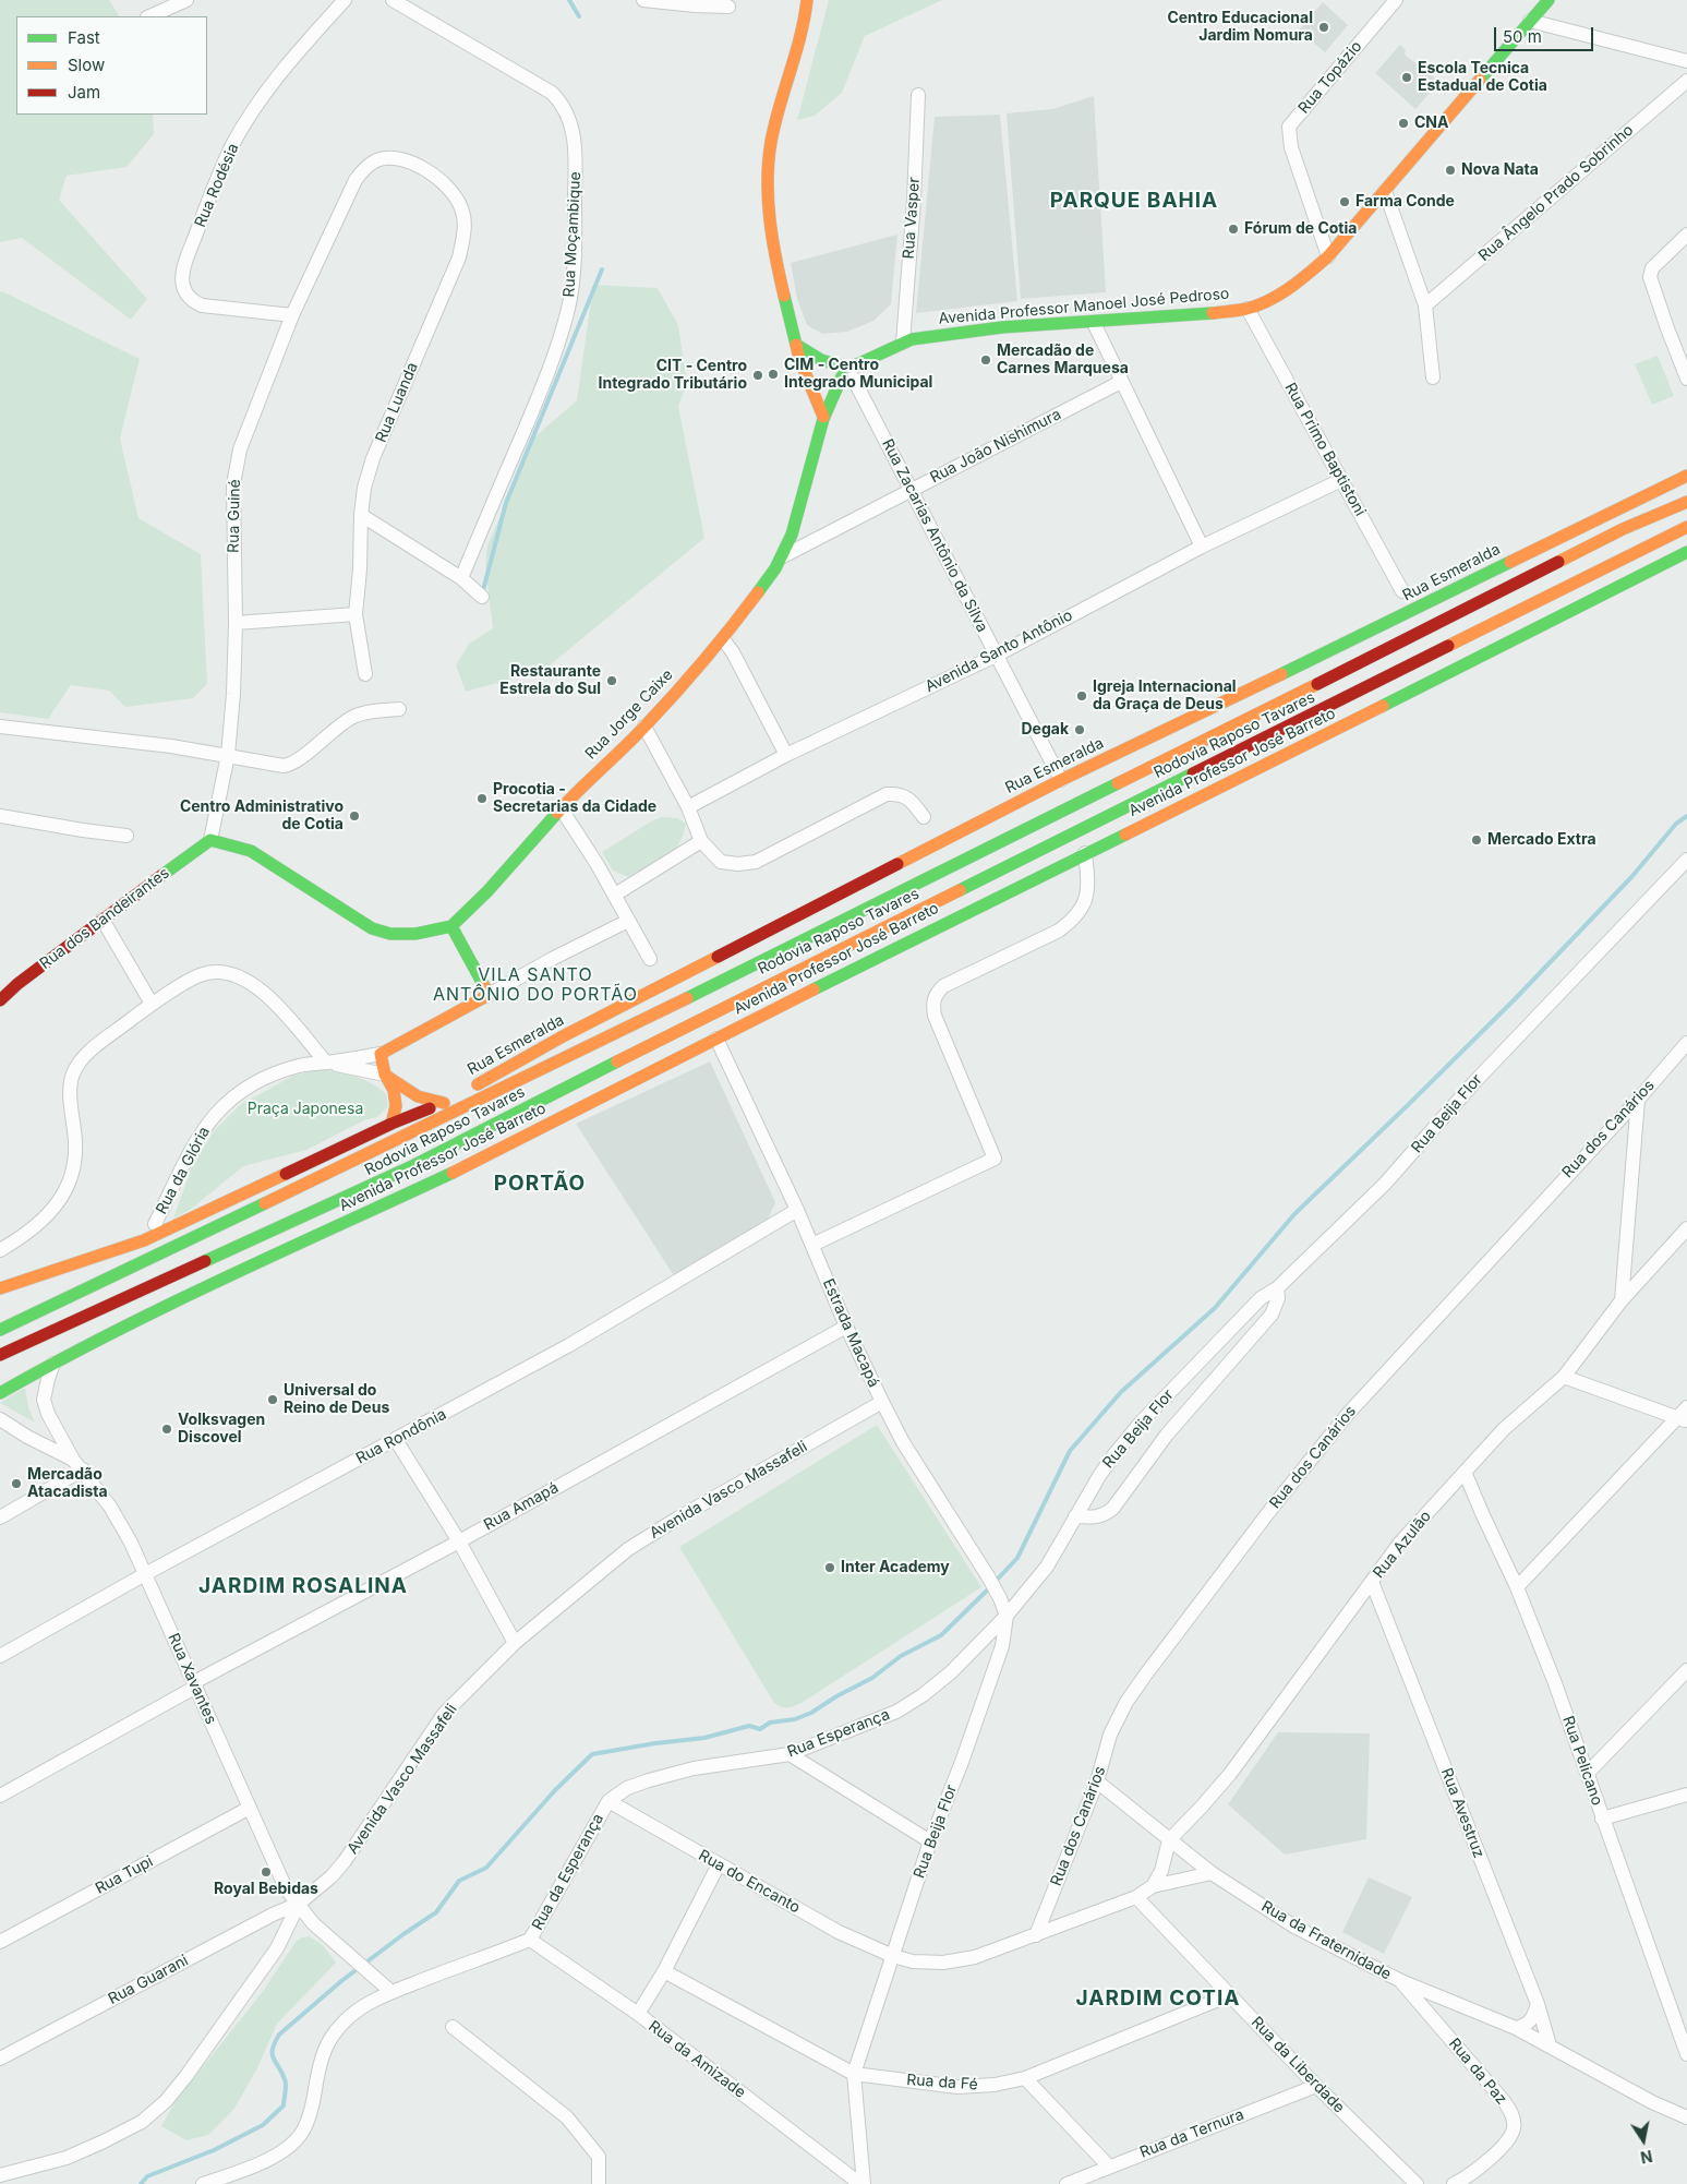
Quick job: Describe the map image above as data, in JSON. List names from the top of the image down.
{
  "streets": {
    "main road": [
      "Avenida Professor Manoel José Pedroso",
      "Rua Esmeralda",
      "Rua Jorge Caixe",
      "Rodovia Raposo Tavares",
      "Avenida Professor José Barreto",
      "Rua dos Bandeirantes"
    ],
    "street": [
      "Rua Topázio",
      "Rua Rodésia",
      "Rua Ângelo Prado Sobrinho",
      "Rua Vasper",
      "Rua Moçambique",
      "Rua Luanda",
      "Rua João Nishimura",
      "Rua Primo Baptistoni",
      "Rua Guiné",
      "Rua Zacarias Antônio da Silva",
      "Avenida Santo Antônio",
      "Rua Beija Flor",
      "Rua dos Canários",
      "Rua da Glória",
      "Estrada Macapá",
      "Rua Rondônia",
      "Avenida Vasco Massafeli",
      "Rua Amapá",
      "Rua Azulão",
      "Rua Xavantes",
      "Rua Esperança",
      "Rua Pelicano",
      "Rua Avestruz",
      "Rua da Esperança",
      "Rua Tupi",
      "Rua do Encanto",
      "Rua da Fraternidade",
      "Rua Guarani",
      "Rua da Amizade",
      "Rua da Liberdade",
      "Rua da Paz",
      "Rua da Fé",
      "Rua da Ternura"
    ]
  },
  "crossings": [
    ["Rua Topázio", "Avenida Professor Manoel José Pedroso"],
    ["Rua Rodésia", "Rua Guiné"],
    ["Rua Vasper", "Avenida Professor Manoel José Pedroso"],
    ["Avenida Professor Manoel José Pedroso", "Rua Primo Baptistoni"],
    ["Avenida Professor Manoel José Pedroso", "Rua Zacarias Antônio da Silva"],
    ["Avenida Professor Manoel José Pedroso", "Rua Jorge Caixe"],
    ["Rua Luanda", "Rua Guiné"],
    ["Rua João Nishimura", "Rua Zacarias Antônio da Silva"],
    ["Rua João Nishimura", "Rua Jorge Caixe"],
    ["Rua Primo Baptistoni", "Avenida Santo Antônio"],
    ["Rua Guiné", "Rua dos Bandeirantes"],
    ["Rua Zacarias Antônio da Silva", "Rua Esmeralda"],
    ["Rua Zacarias Antônio da Silva", "Avenida Santo Antônio"],
    ["Rua Zacarias Antônio da Silva", "Rua Jorge Caixe"],
    ["Avenida Professor José Barreto", "Estrada Macapá"],
    ["Avenida Professor José Barreto", "Rua Xavantes"],
    ["Rua Beija Flor", "Estrada Macapá"],
    ["Rua Beija Flor", "Rua Esperança"],
    ["Rua Beija Flor", "Rua do Encanto"],
    ["Rua Beija Flor", "Rua da Amizade"],
    ["Rua Beija Flor", "Rua da Fé"],
    ["Rua dos Canários", "Rua da Fraternidade"],
    ["Estrada Macapá", "Rua Rondônia"],
    ["Estrada Macapá", "Avenida Vasco Massafeli"],
    ["Estrada Macapá", "Rua Amapá"],
    ["Estrada Macapá", "Rua Esperança"],
    ["Rua Rondônia", "Rua Xavantes"],
    ["Avenida Vasco Massafeli", "Rua Xavantes"],
    ["Avenida Vasco Massafeli", "Rua Guarani"],
    ["Rua Amapá", "Rua Xavantes"],
    ["Rua Azulão", "Rua Pelicano"],
    ["Rua Azulão", "Rua Avestruz"],
    ["Rua Azulão", "Rua da Fraternidade"],
    ["Rua Xavantes", "Rua da Esperança"],
    ["Rua Xavantes", "Rua Tupi"],
    ["Rua Xavantes", "Rua Guarani"],
    ["Rua Esperança", "Rua da Esperança"],
    ["Rua Esperança", "Rua do Encanto"],
    ["Rua Avestruz", "Rua da Fraternidade"],
    ["Rua da Esperança", "Rua do Encanto"],
    ["Rua da Esperança", "Rua da Amizade"],
    ["Rua da Fraternidade", "Rua da Paz"],
    ["Rua da Liberdade", "Rua da Fé"],
    ["Rua da Liberdade", "Rua da Ternura"]
  ],
  "districts": [
    "PARQUE BAHIA",
    "VILA SANTO ANTÔNIO DO PORTÃO",
    "PORTÃO",
    "JARDIM ROSALINA",
    "JARDIM COTIA"
  ],
  "parks": ["Praça Japonesa"],
  "places": [
    "Centro Educacional Jardim Nomura",
    "Escola Tecnica Estadual de Cotia",
    "CNA",
    "Nova Nata",
    "Farma Conde",
    "Fórum de Cotia",
    "Mercadão de Carnes Marquesa",
    "CIM - Centro Integrado Municipal",
    "CIT - Centro Integrado Tributário",
    "Restaurante Estrela do Sul",
    "Igreja Internacional da Graça de Deus",
    "Degak",
    "Procotia - Secretarias da Cidade",
    "Centro Administrativo de Cotia",
    "Mercado Extra",
    "Universal do Reino de Deus",
    "Volksvagen Discovel",
    "Mercadão Atacadista",
    "Inter Academy",
    "Royal Bebidas"
  ],
  "legend": ["Fast", "Slow", "Jam"],
  "scale_bar": "50 m",
  "north": "bottom"
}
